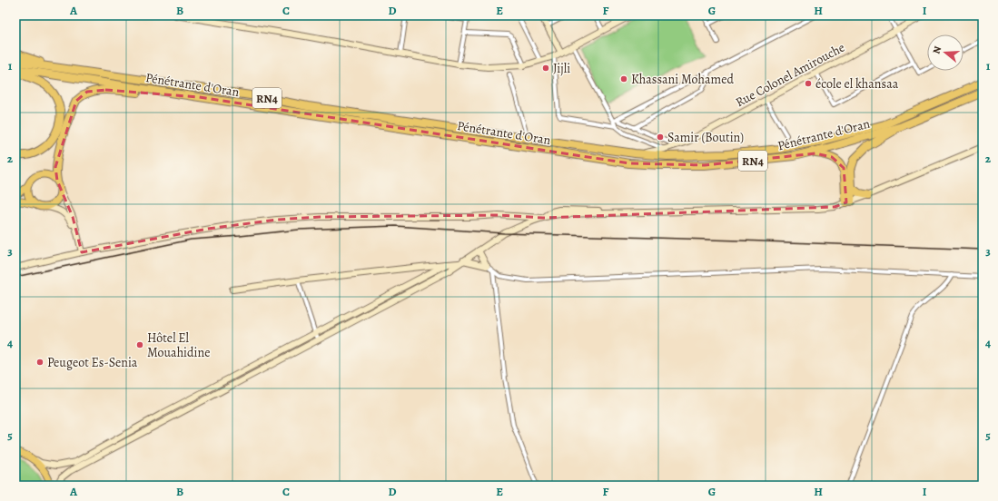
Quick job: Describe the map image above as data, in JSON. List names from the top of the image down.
{
  "streets": {
    "highway": ["Pénétrante d'Oran", "RN4"],
    "street": ["Rue Colonel Amirouche"]
  },
  "crossings": [
    ["Rue Colonel Amirouche", "Pénétrante d'Oran"]
  ],
  "places": [
    "Jijli",
    "Khassani Mohamed",
    "école el khansaa",
    "Samir (Boutin)",
    "Hôtel El Mouahidine",
    "Peugeot Es-Senia"
  ],
  "north": "left",
  "grid": {
    "columns": [
      "A",
      "B",
      "C",
      "D",
      "E",
      "F",
      "G",
      "H",
      "I"
    ],
    "rows": [
      "1",
      "2",
      "3",
      "4",
      "5"
    ]
  }
}
